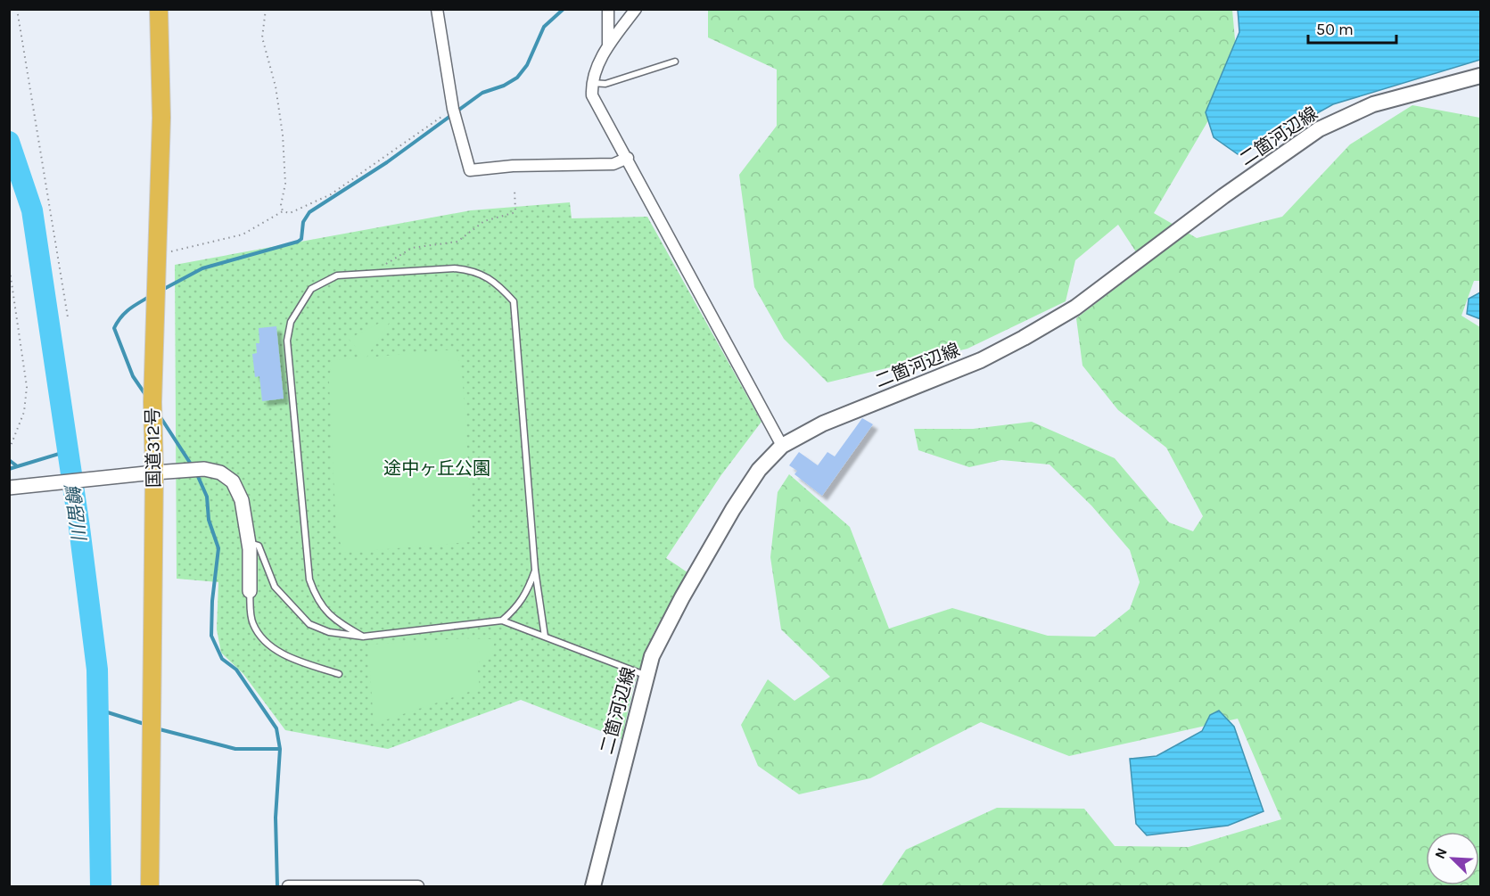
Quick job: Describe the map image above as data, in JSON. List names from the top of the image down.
{
  "streets": {
    "highway": ["国道312号"],
    "main road": ["二箇河辺線"]
  },
  "water": ["鱒留川"],
  "parks": ["途中ヶ丘公園"],
  "scale_bar": "50 m",
  "north": "top left"
}
